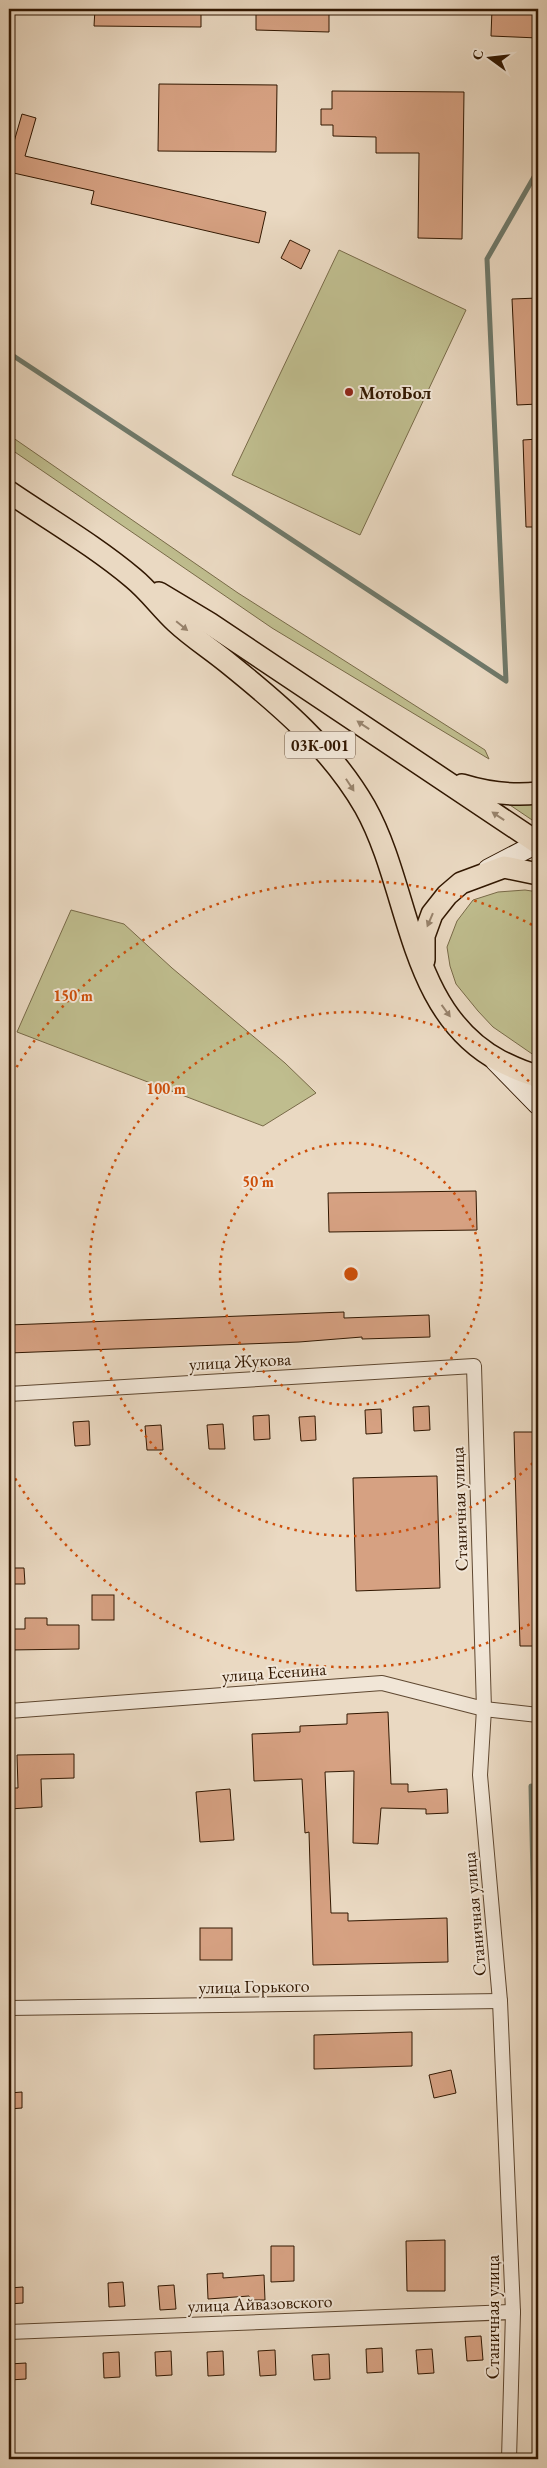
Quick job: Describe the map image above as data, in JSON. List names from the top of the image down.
{
  "streets": {
    "main road": ["03К-001"],
    "street": [
      "улица Жукова",
      "Станичная улица",
      "улица Есенина",
      "улица Горького",
      "улица Айвазовского"
    ]
  },
  "crossings": [
    ["улица Жукова", "Станичная улица"],
    ["Станичная улица", "улица Есенина"],
    ["Станичная улица", "улица Горького"],
    ["Станичная улица", "улица Айвазовского"]
  ],
  "places": ["МотоБол"],
  "north": "left",
  "rings": ["150 m", "100 m", "50 m"]
}
